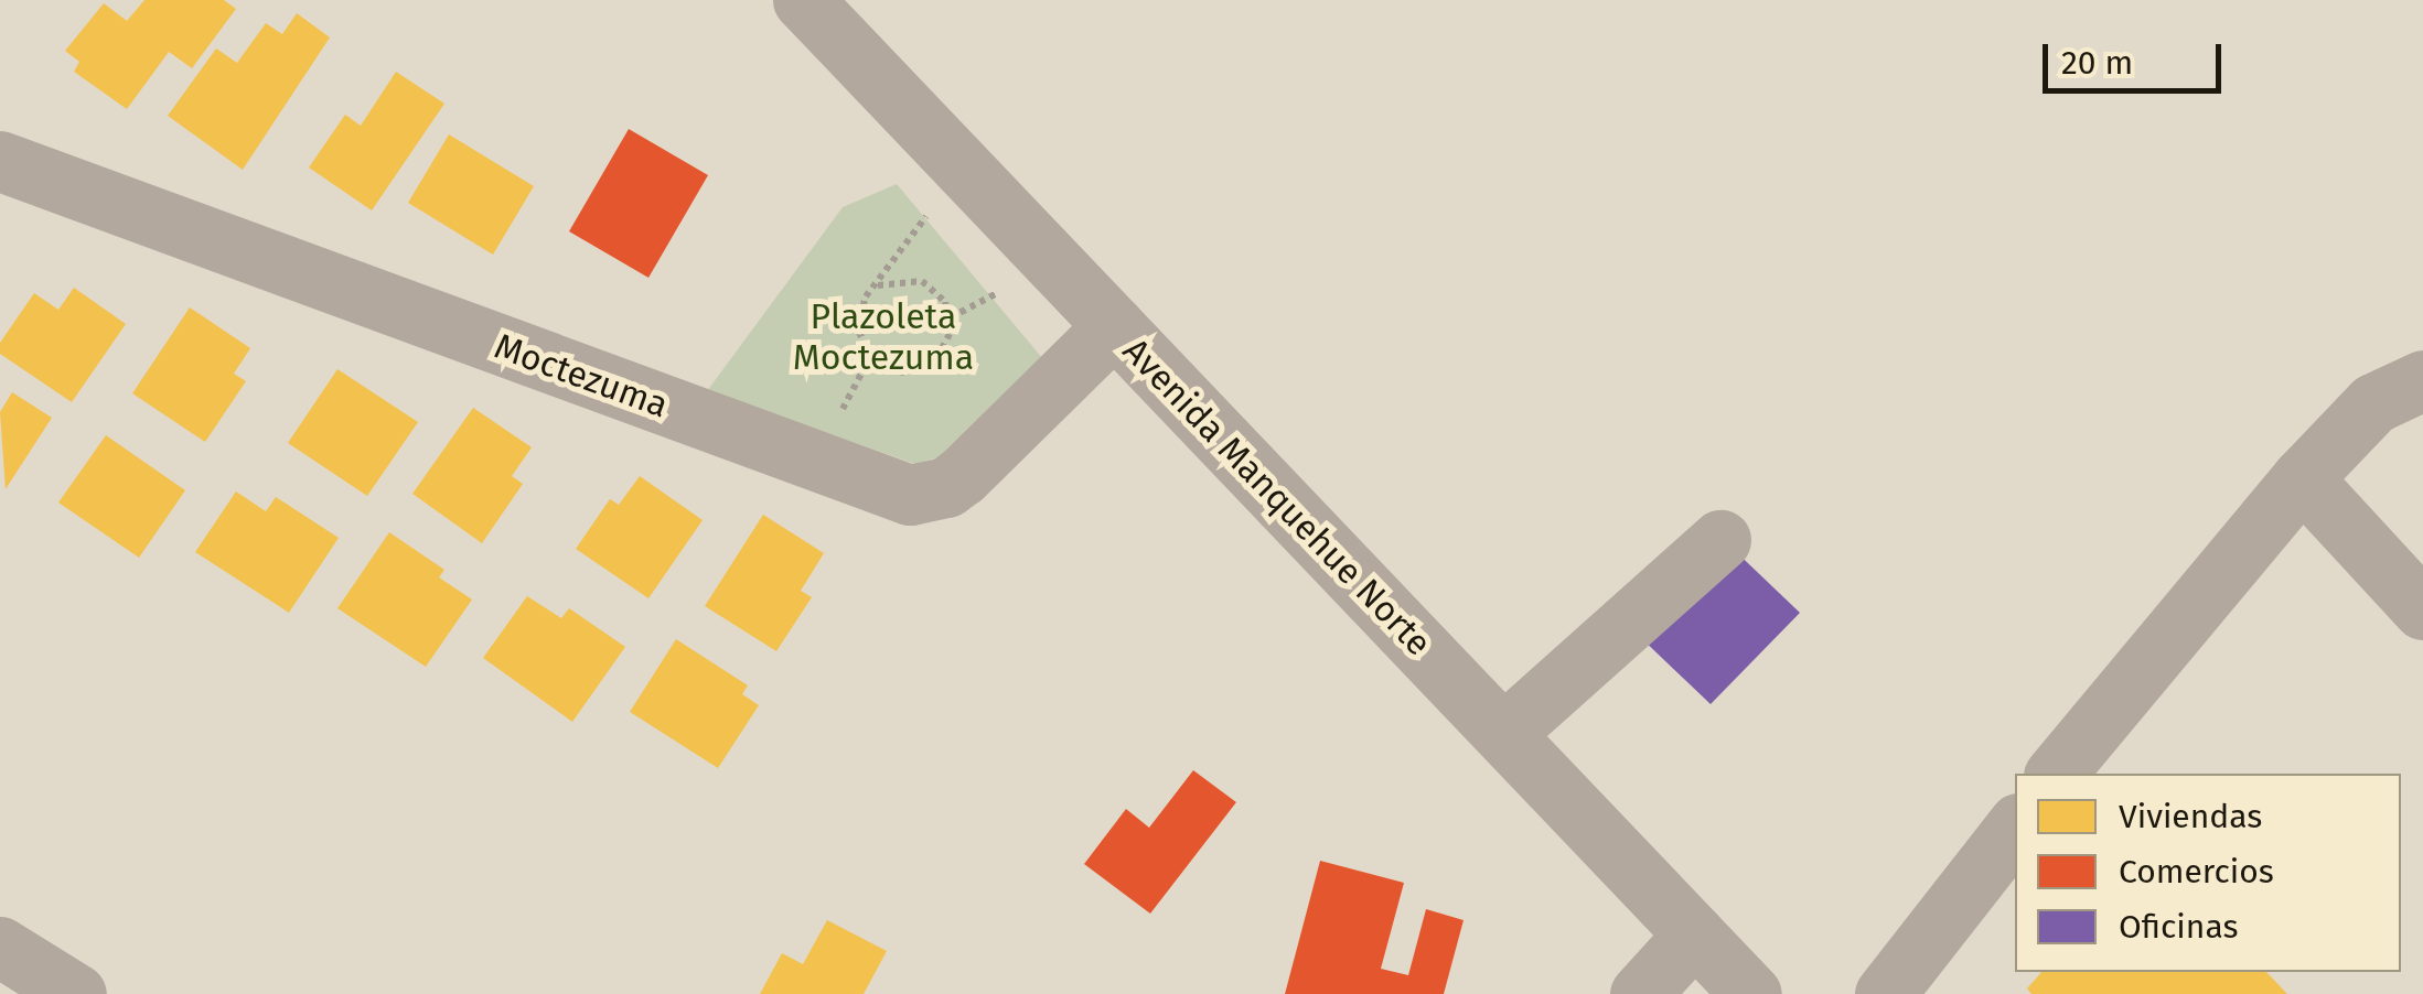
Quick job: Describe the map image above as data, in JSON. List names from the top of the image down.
{
  "streets": {
    "street": ["Moctezuma", "Avenida Manquehue Norte"]
  },
  "crossings": [
    ["Moctezuma", "Avenida Manquehue Norte"]
  ],
  "parks": ["Plazoleta Moctezuma"],
  "legend": ["Viviendas", "Comercios", "Oficinas"],
  "scale_bar": "20 m"
}
